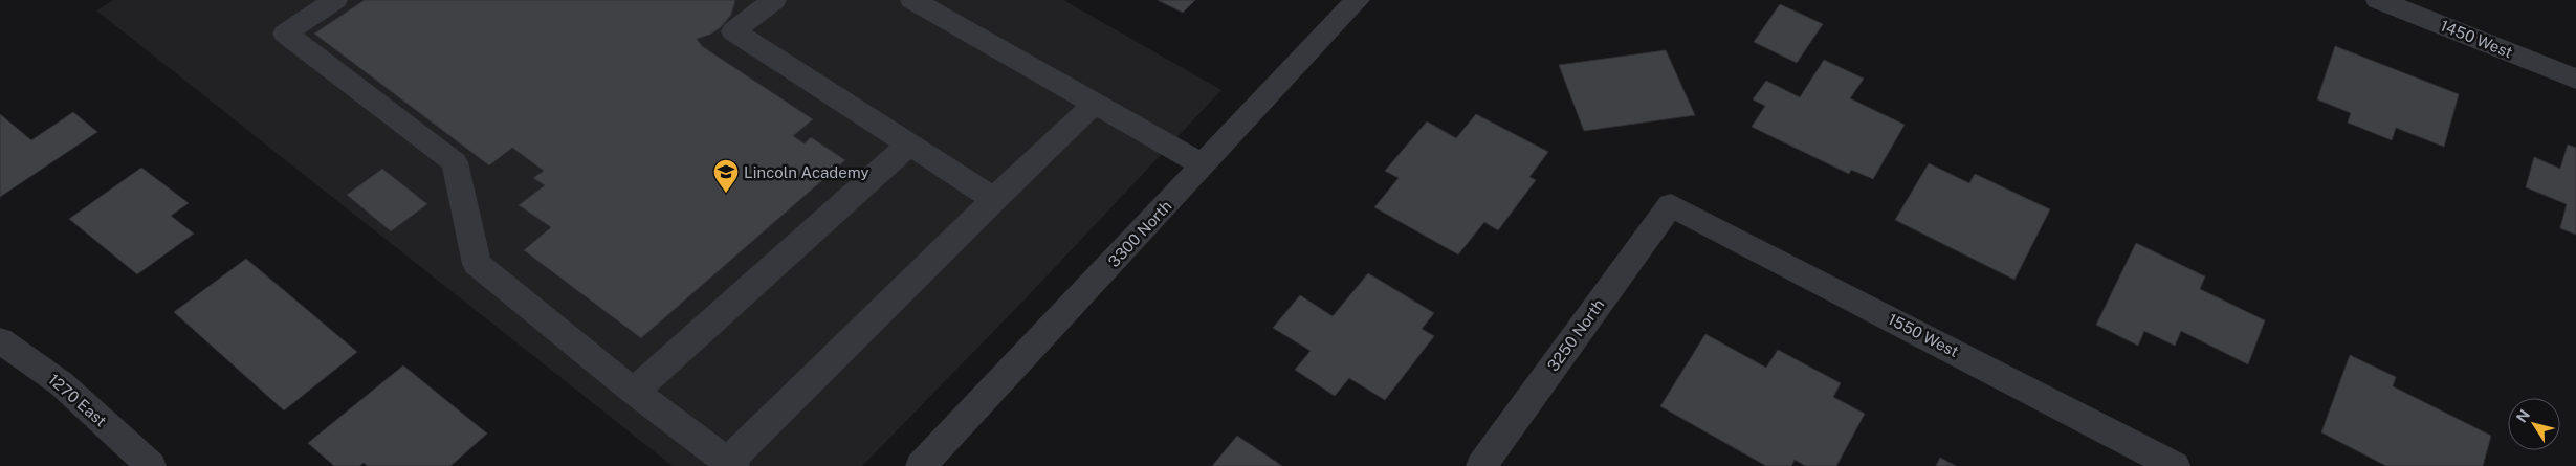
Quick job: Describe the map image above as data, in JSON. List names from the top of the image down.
{
  "streets": {
    "street": [
      "1450 West",
      "3300 North",
      "3250 North",
      "1550 West",
      "1270 East"
    ]
  },
  "crossings": [
    ["3250 North", "1550 West"]
  ],
  "places": {
    "school or university": ["Lincoln Academy"]
  },
  "north": "top left"
}
